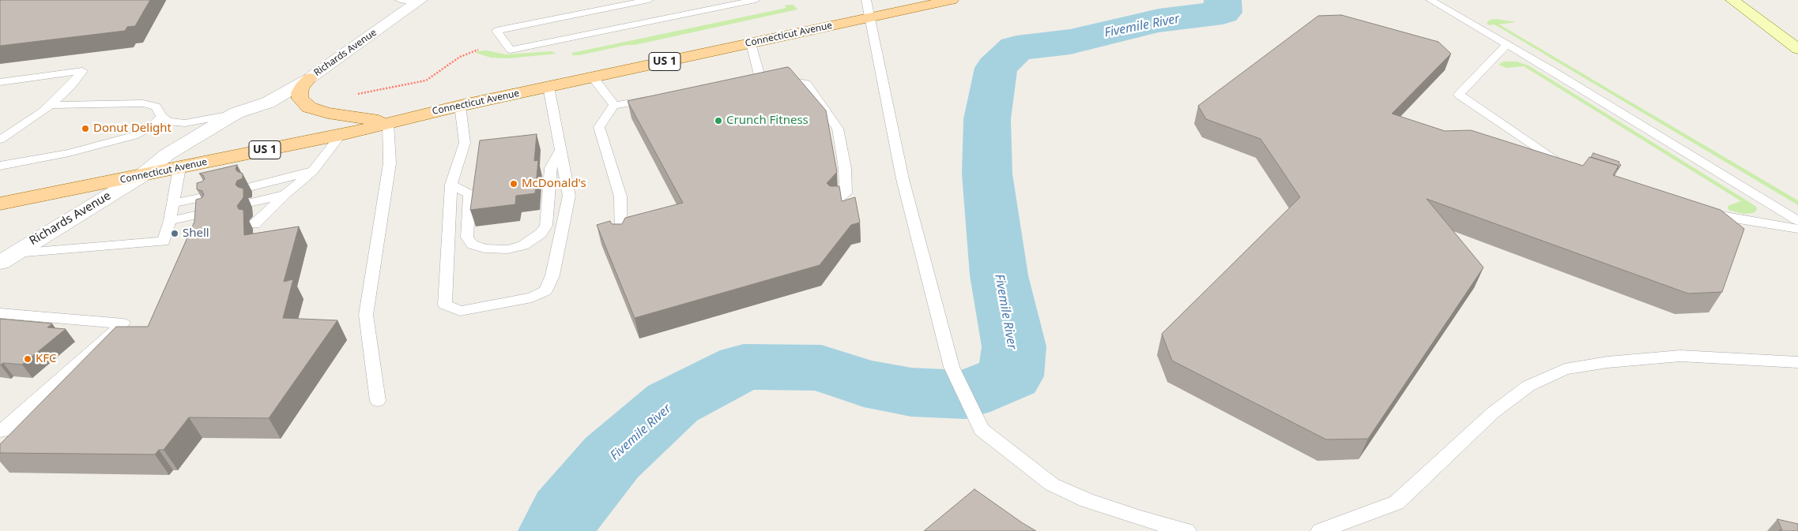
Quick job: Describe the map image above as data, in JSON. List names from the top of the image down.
{
  "streets": {
    "main road": ["Connecticut Avenue", "US 1"],
    "street": ["Richards Avenue"]
  },
  "crossings": [
    ["Connecticut Avenue", "Richards Avenue"]
  ],
  "water": ["Fivemile River"],
  "places": [
    "Crunch Fitness",
    "Donut Delight",
    "McDonald's",
    "Shell",
    "KFC"
  ]
}
